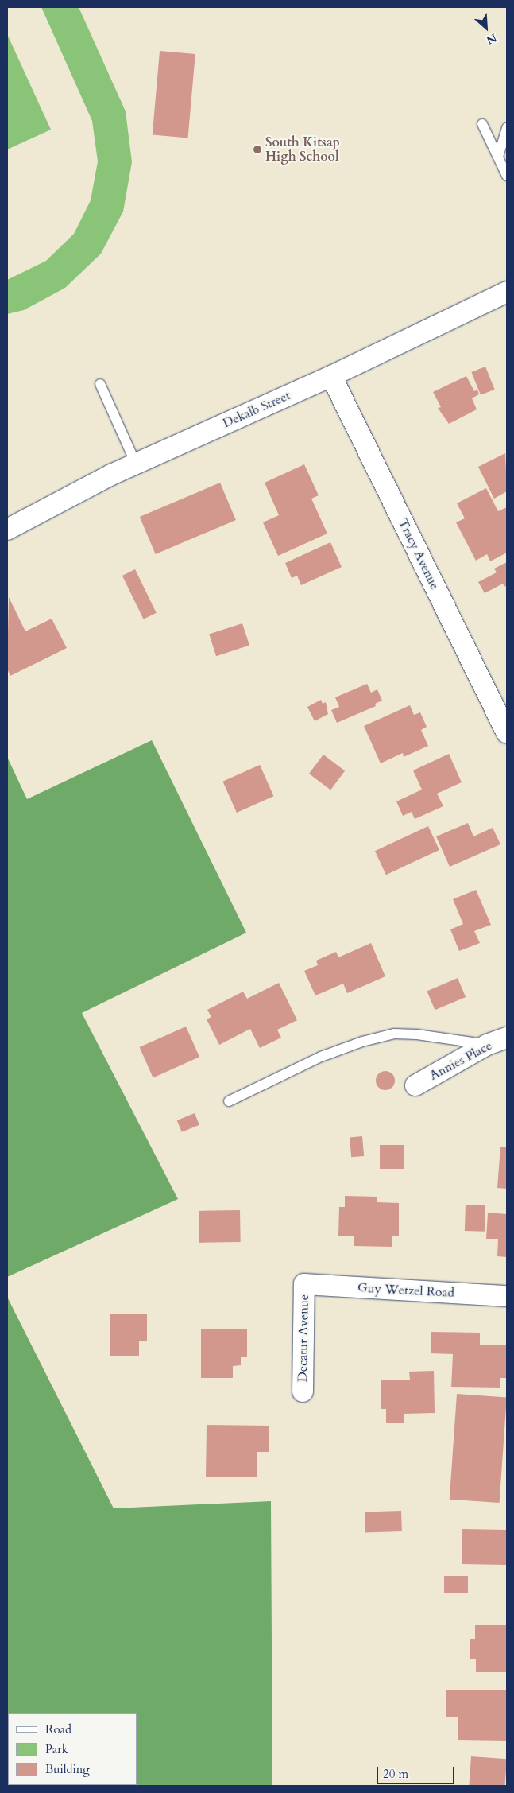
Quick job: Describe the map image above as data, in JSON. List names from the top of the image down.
{
  "streets": {
    "street": [
      "Dekalb Street",
      "Tracy Avenue",
      "Annies Place",
      "Guy Wetzel Road",
      "Decatur Avenue"
    ]
  },
  "crossings": [
    ["Dekalb Street", "Tracy Avenue"],
    ["Guy Wetzel Road", "Decatur Avenue"]
  ],
  "places": ["South Kitsap High School"],
  "legend": ["Road", "Park", "Building"],
  "scale_bar": "20 m",
  "north": "bottom right"
}
